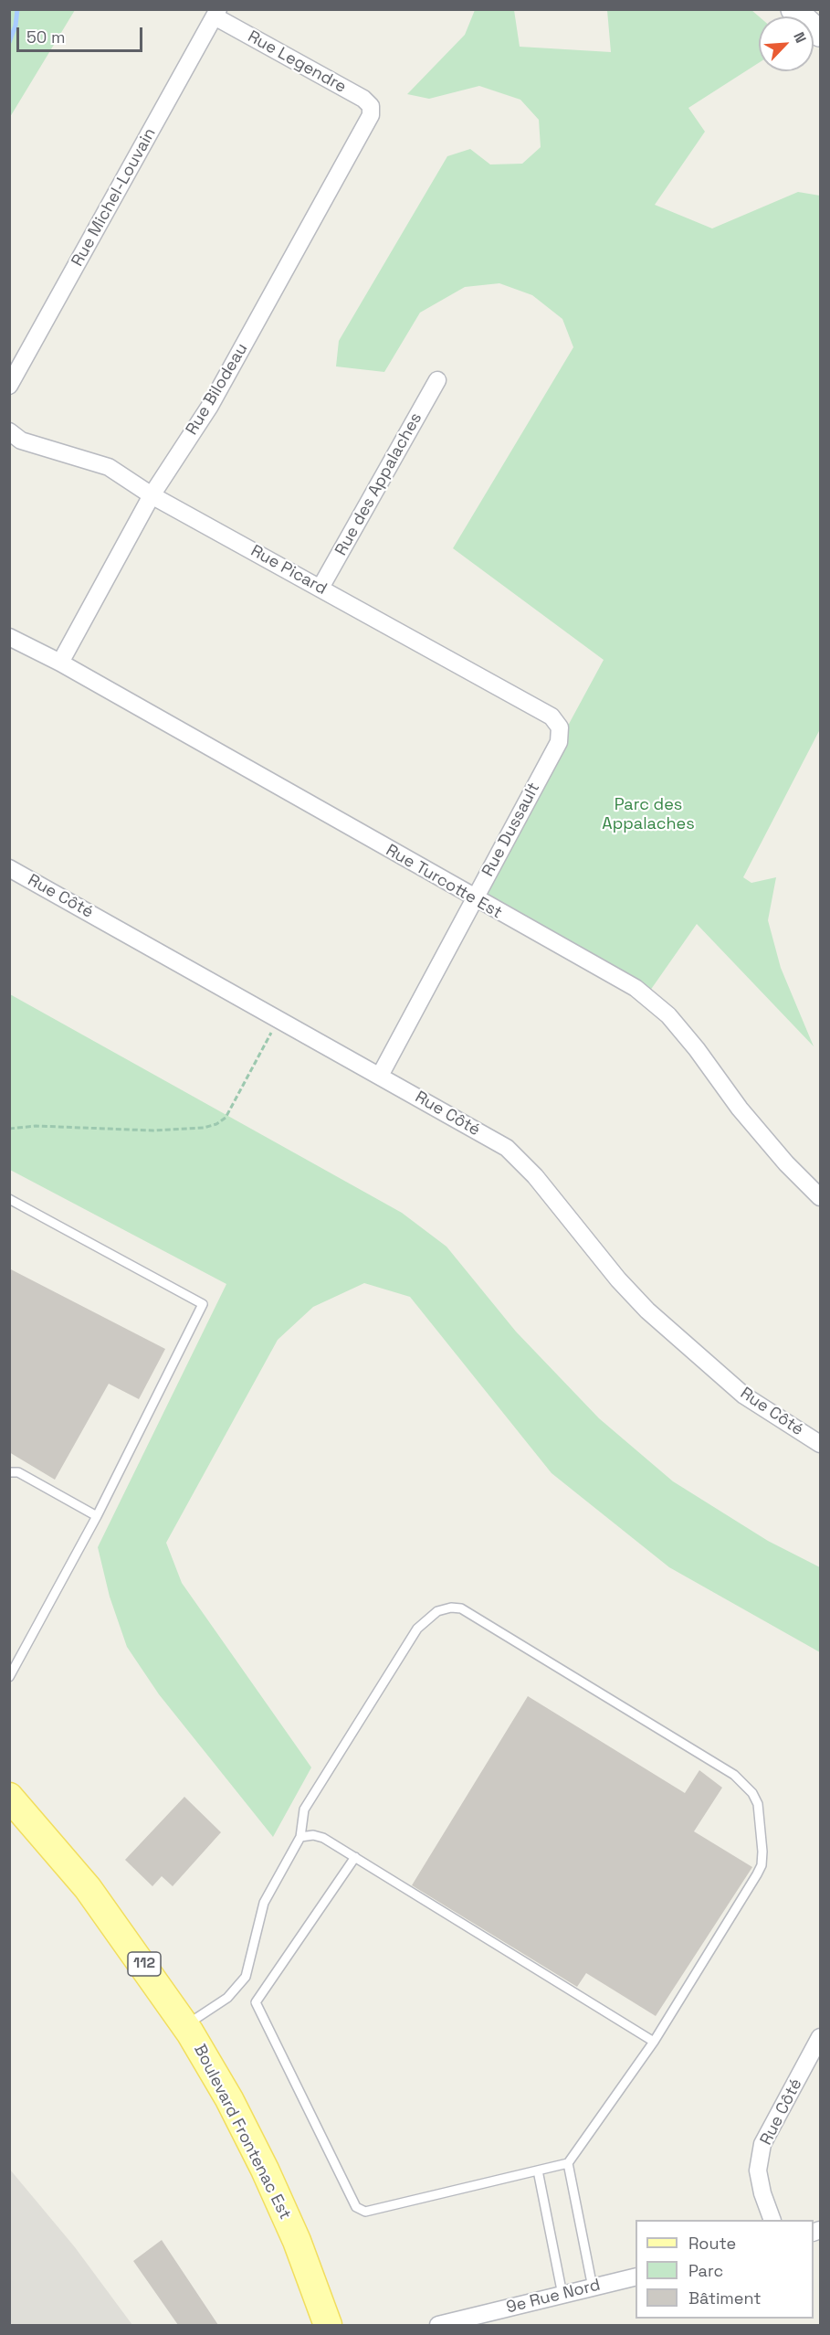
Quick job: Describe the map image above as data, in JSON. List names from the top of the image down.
{
  "streets": {
    "main road": ["112", "Boulevard Frontenac Est"],
    "street": [
      "Rue Legendre",
      "Rue Michel-Louvain",
      "Rue Bilodeau",
      "Rue des Appalaches",
      "Rue Picard",
      "Rue Dussault",
      "Rue Turcotte Est",
      "Rue Côté",
      "9e Rue Nord"
    ]
  },
  "crossings": [
    ["Rue Legendre", "Rue Michel-Louvain"],
    ["Rue Legendre", "Rue Bilodeau"],
    ["Rue Bilodeau", "Rue Picard"],
    ["Rue Bilodeau", "Rue Turcotte Est"],
    ["Rue des Appalaches", "Rue Picard"],
    ["Rue Picard", "Rue Dussault"],
    ["Rue Dussault", "Rue Turcotte Est"],
    ["Rue Dussault", "Rue Côté"]
  ],
  "parks": ["Parc des Appalaches"],
  "legend": ["Route", "Parc", "Bâtiment"],
  "scale_bar": "50 m",
  "north": "top right"
}
